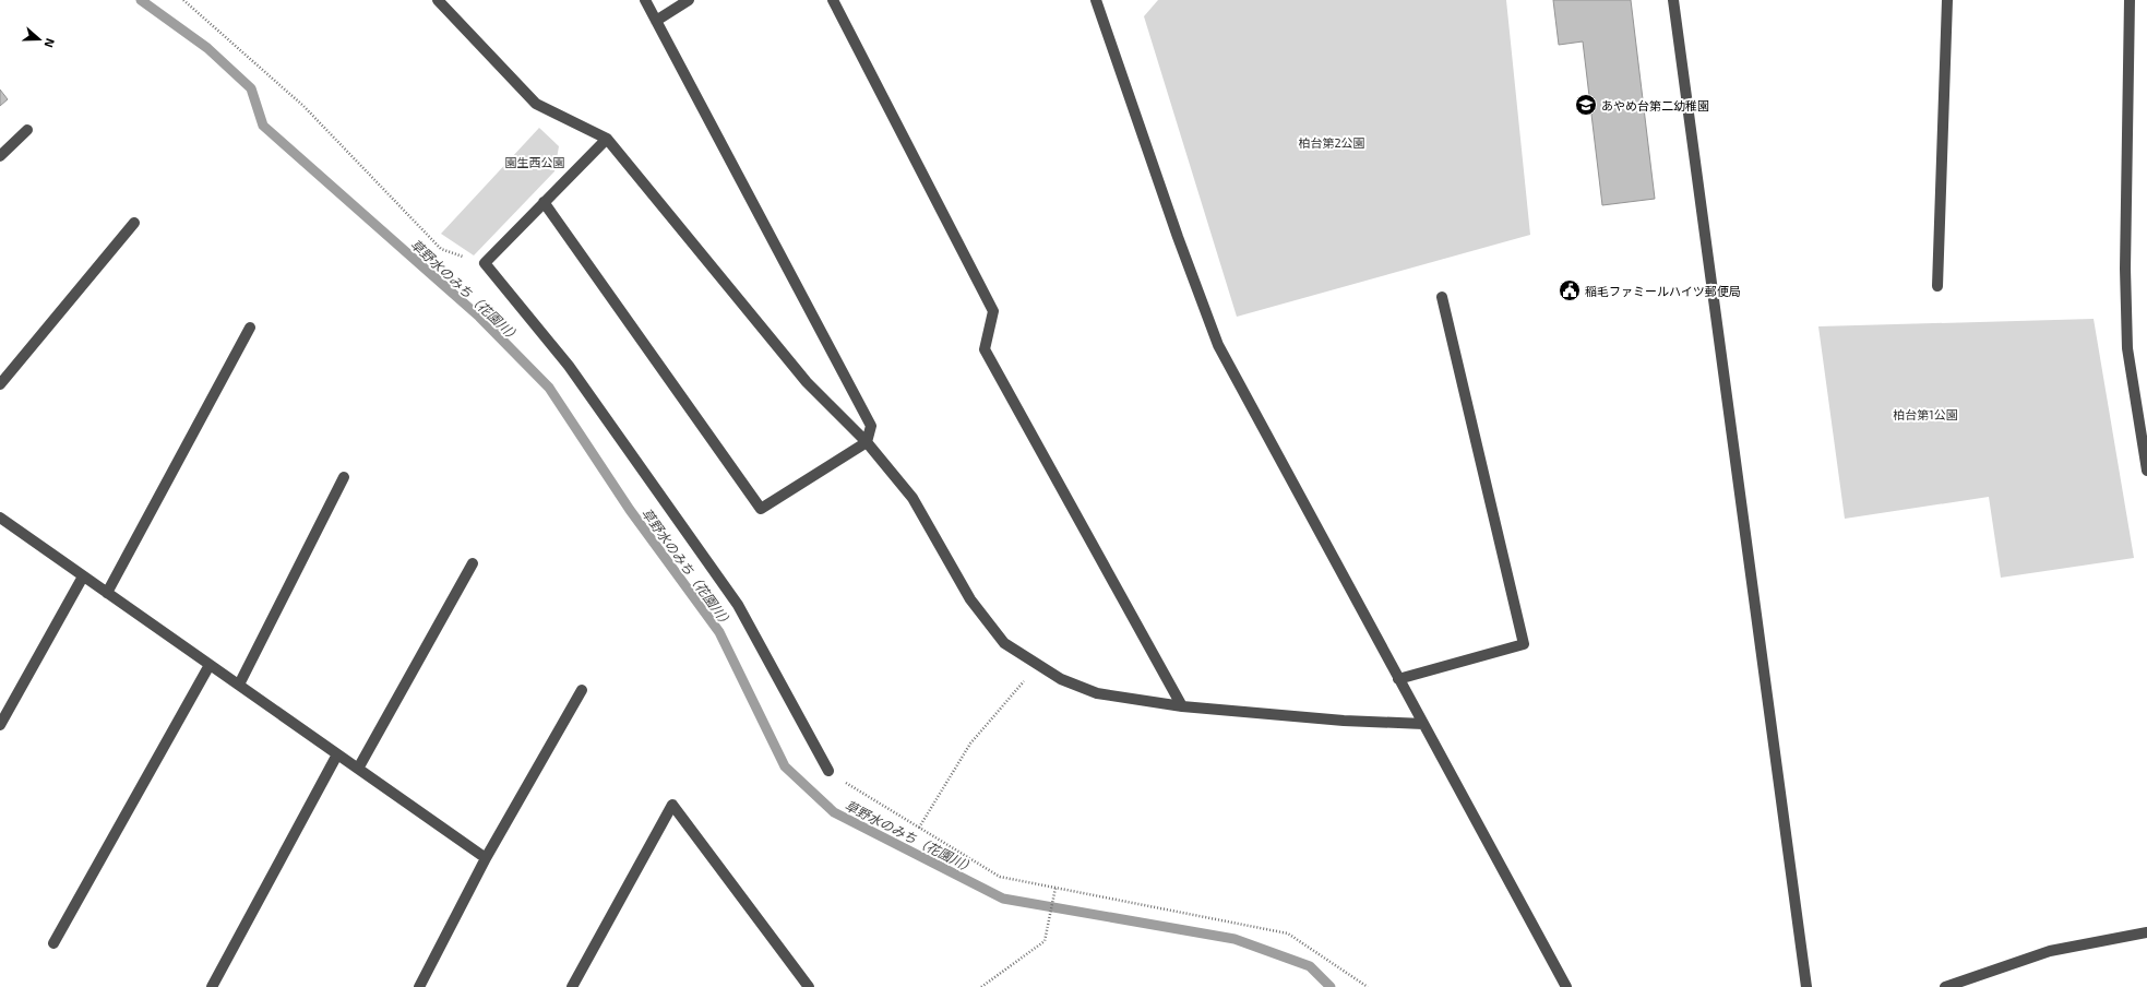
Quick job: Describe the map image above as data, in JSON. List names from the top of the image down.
{
  "water": ["草野水のみち（花園川）"],
  "parks": ["柏台第2公園", "園生西公園", "柏台第1公園"],
  "places": {
    "school or university": ["あやめ台第二幼稚園"],
    "public building": ["稲毛ファミールハイツ郵便局"]
  },
  "north": "right"
}
